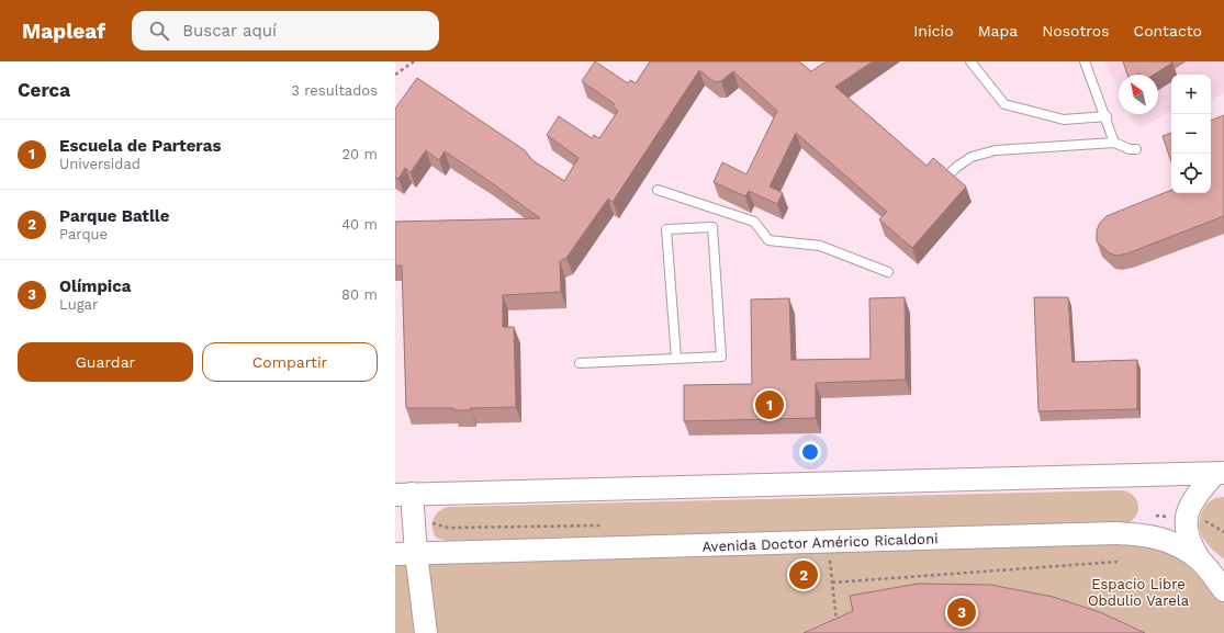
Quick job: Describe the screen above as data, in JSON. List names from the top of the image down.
{
  "streets": {
    "street": ["Avenida Doctor Américo Ricaldoni"]
  },
  "parks": ["Espacio Libre Obdulio Varela"],
  "north": "top left",
  "page": {
    "header": "Mapleaf",
    "search": "Buscar aquí",
    "nav": [
      "Inicio",
      "Mapa",
      "Nosotros",
      "Contacto"
    ],
    "heading": ["Cerca", "3 resultados"],
    "map_buttons": ["+", "−"],
    "list": [
      {
        "mark": "1",
        "name": "Escuela de Parteras",
        "note": "Universidad",
        "value": "20 m"
      },
      {
        "mark": "2",
        "name": "Parque Batlle",
        "note": "Parque",
        "value": "40 m"
      },
      {
        "mark": "3",
        "name": "Olímpica",
        "note": "Lugar",
        "value": "80 m"
      }
    ],
    "buttons": ["Guardar", "Compartir"],
    "pins": ["1", "2", "3"]
  }
}
